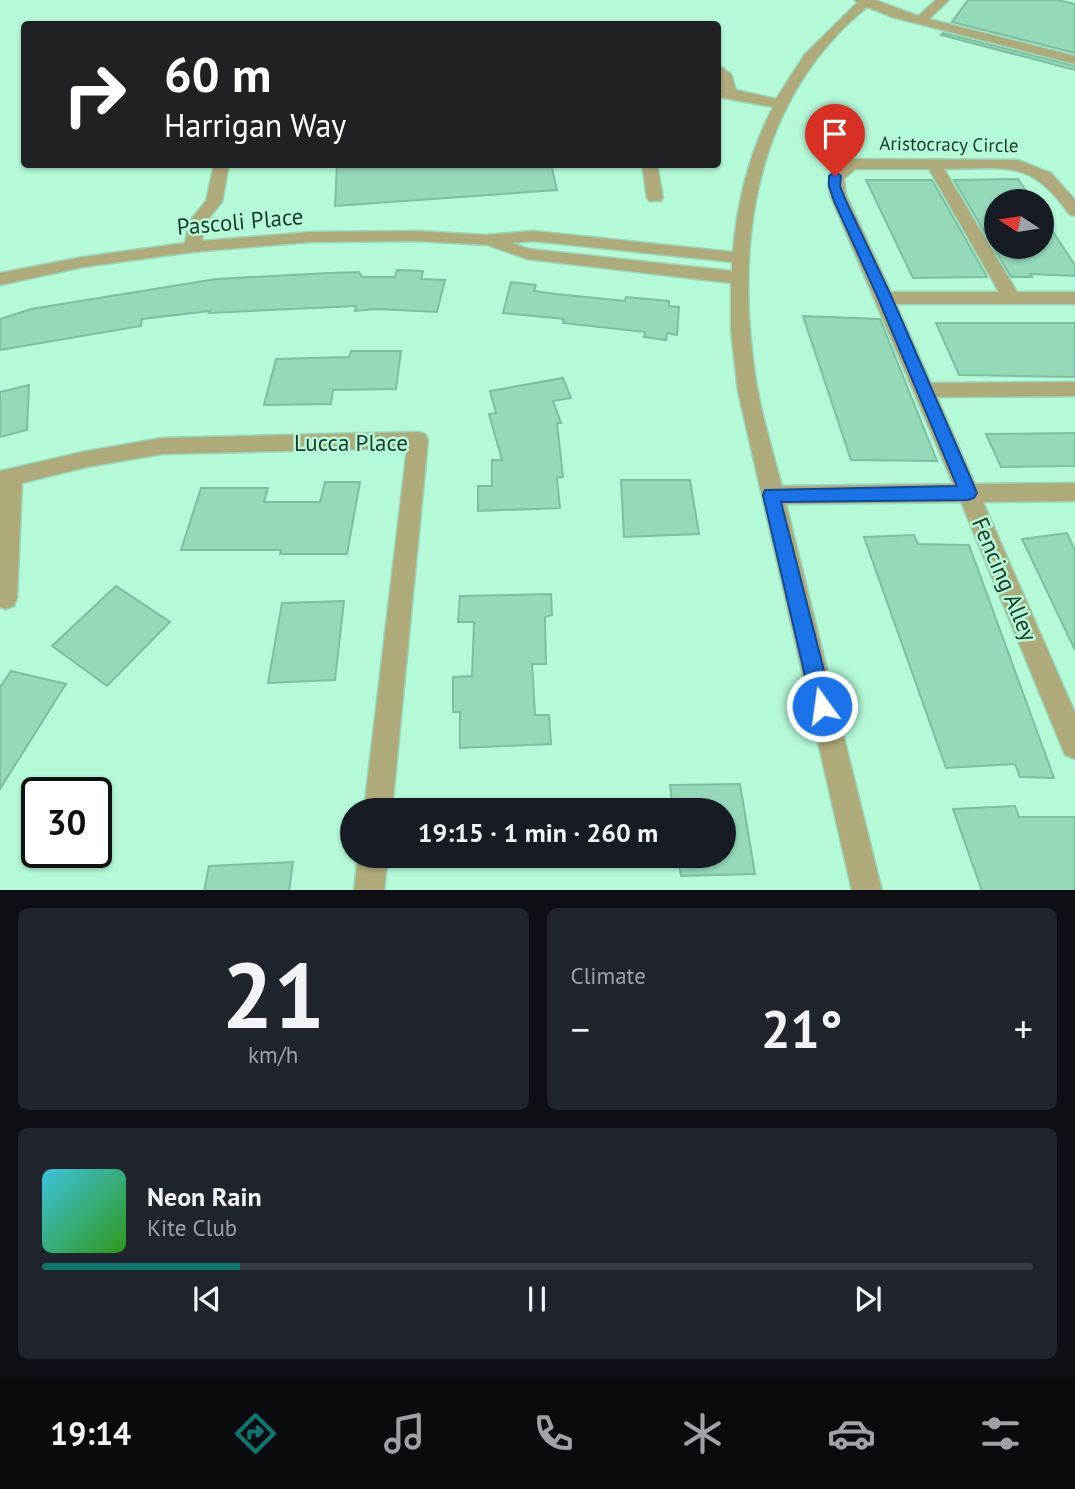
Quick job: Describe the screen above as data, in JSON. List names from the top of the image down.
{
  "streets": {
    "street": [
      "Aristocracy Circle",
      "Pascoli Place",
      "Lucca Place",
      "Fencing Alley"
    ]
  },
  "crossings": [
    ["Aristocracy Circle", "Fencing Alley"]
  ],
  "north": "left",
  "page": {
    "turn": ["60 m", "Harrigan Way"],
    "limit": "30",
    "trip": "19:15 · 1 min · 260 m",
    "tile": [
      ["21", "km/h"],
      "Climate"
    ],
    "heat": ["−", "21°", "+"],
    "song": ["Neon Rain", "Kite Club"],
    "tabs": "19:14"
  }
}
